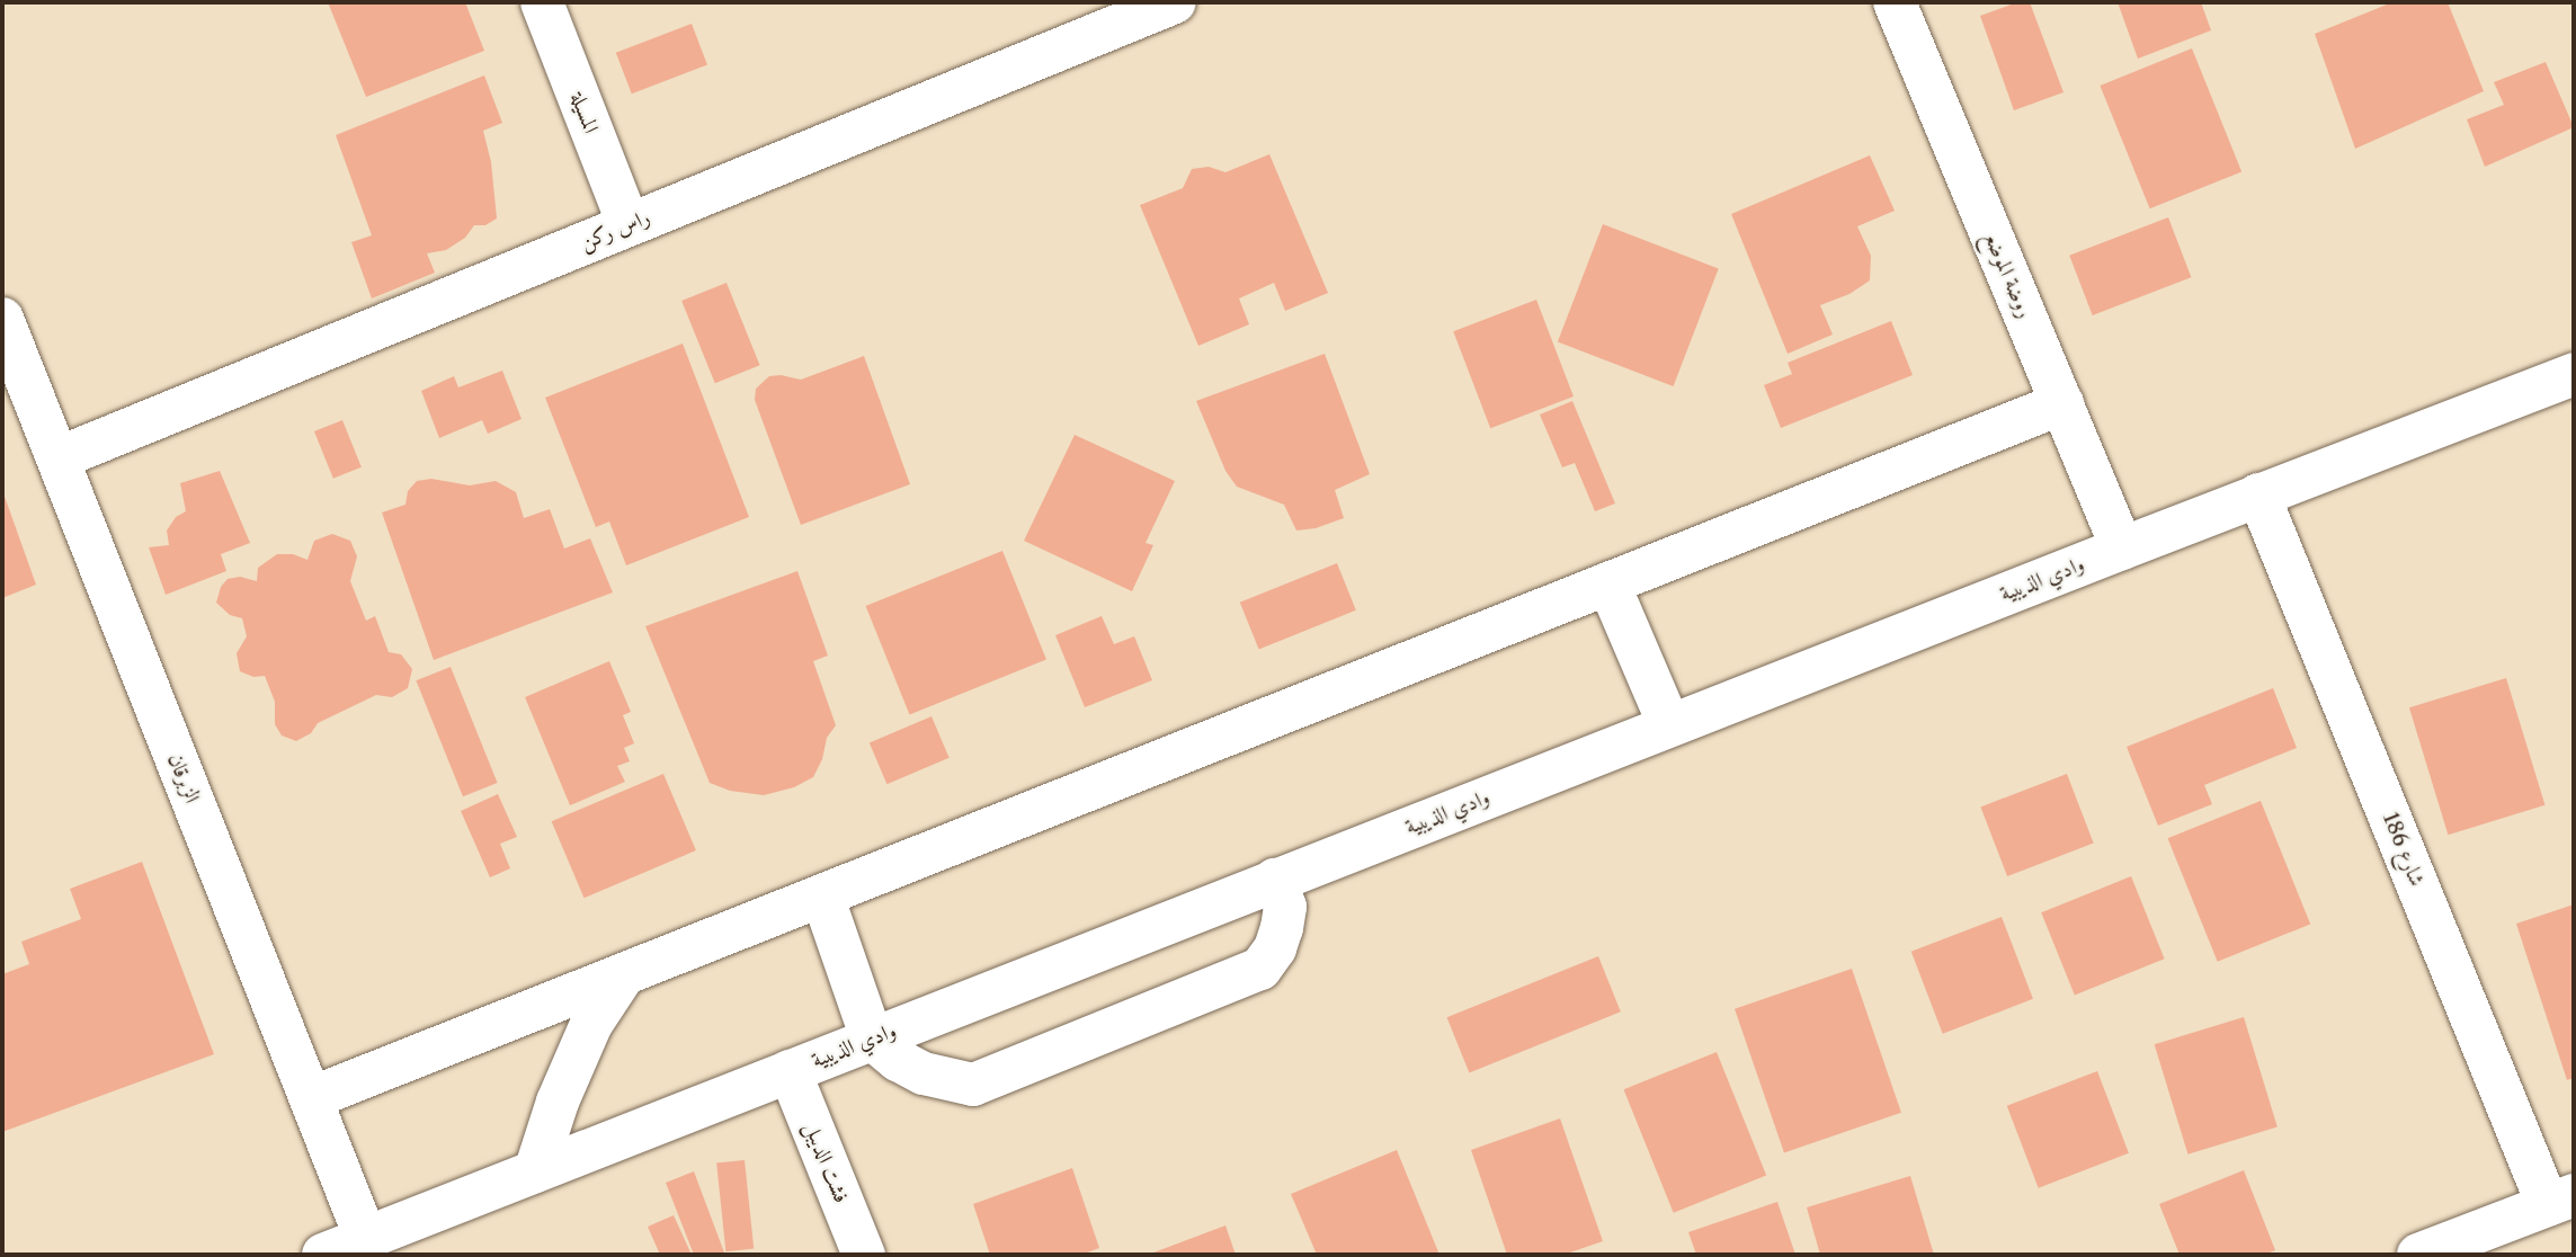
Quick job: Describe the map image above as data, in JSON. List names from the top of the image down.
{
  "streets": {
    "street": [
      "المسيلة",
      "راس ركن",
      "روضة الموضع",
      "وادي الذيبية",
      "الزبرقان",
      "شارع 186",
      "فشت الديبل"
    ]
  },
  "crossings": [
    ["المسيلة", "راس ركن"],
    ["راس ركن", "الزبرقان"],
    ["روضة الموضع", "وادي الذيبية"],
    ["وادي الذيبية", "الزبرقان"],
    ["وادي الذيبية", "شارع 186"],
    ["وادي الذيبية", "فشت الديبل"]
  ]
}
